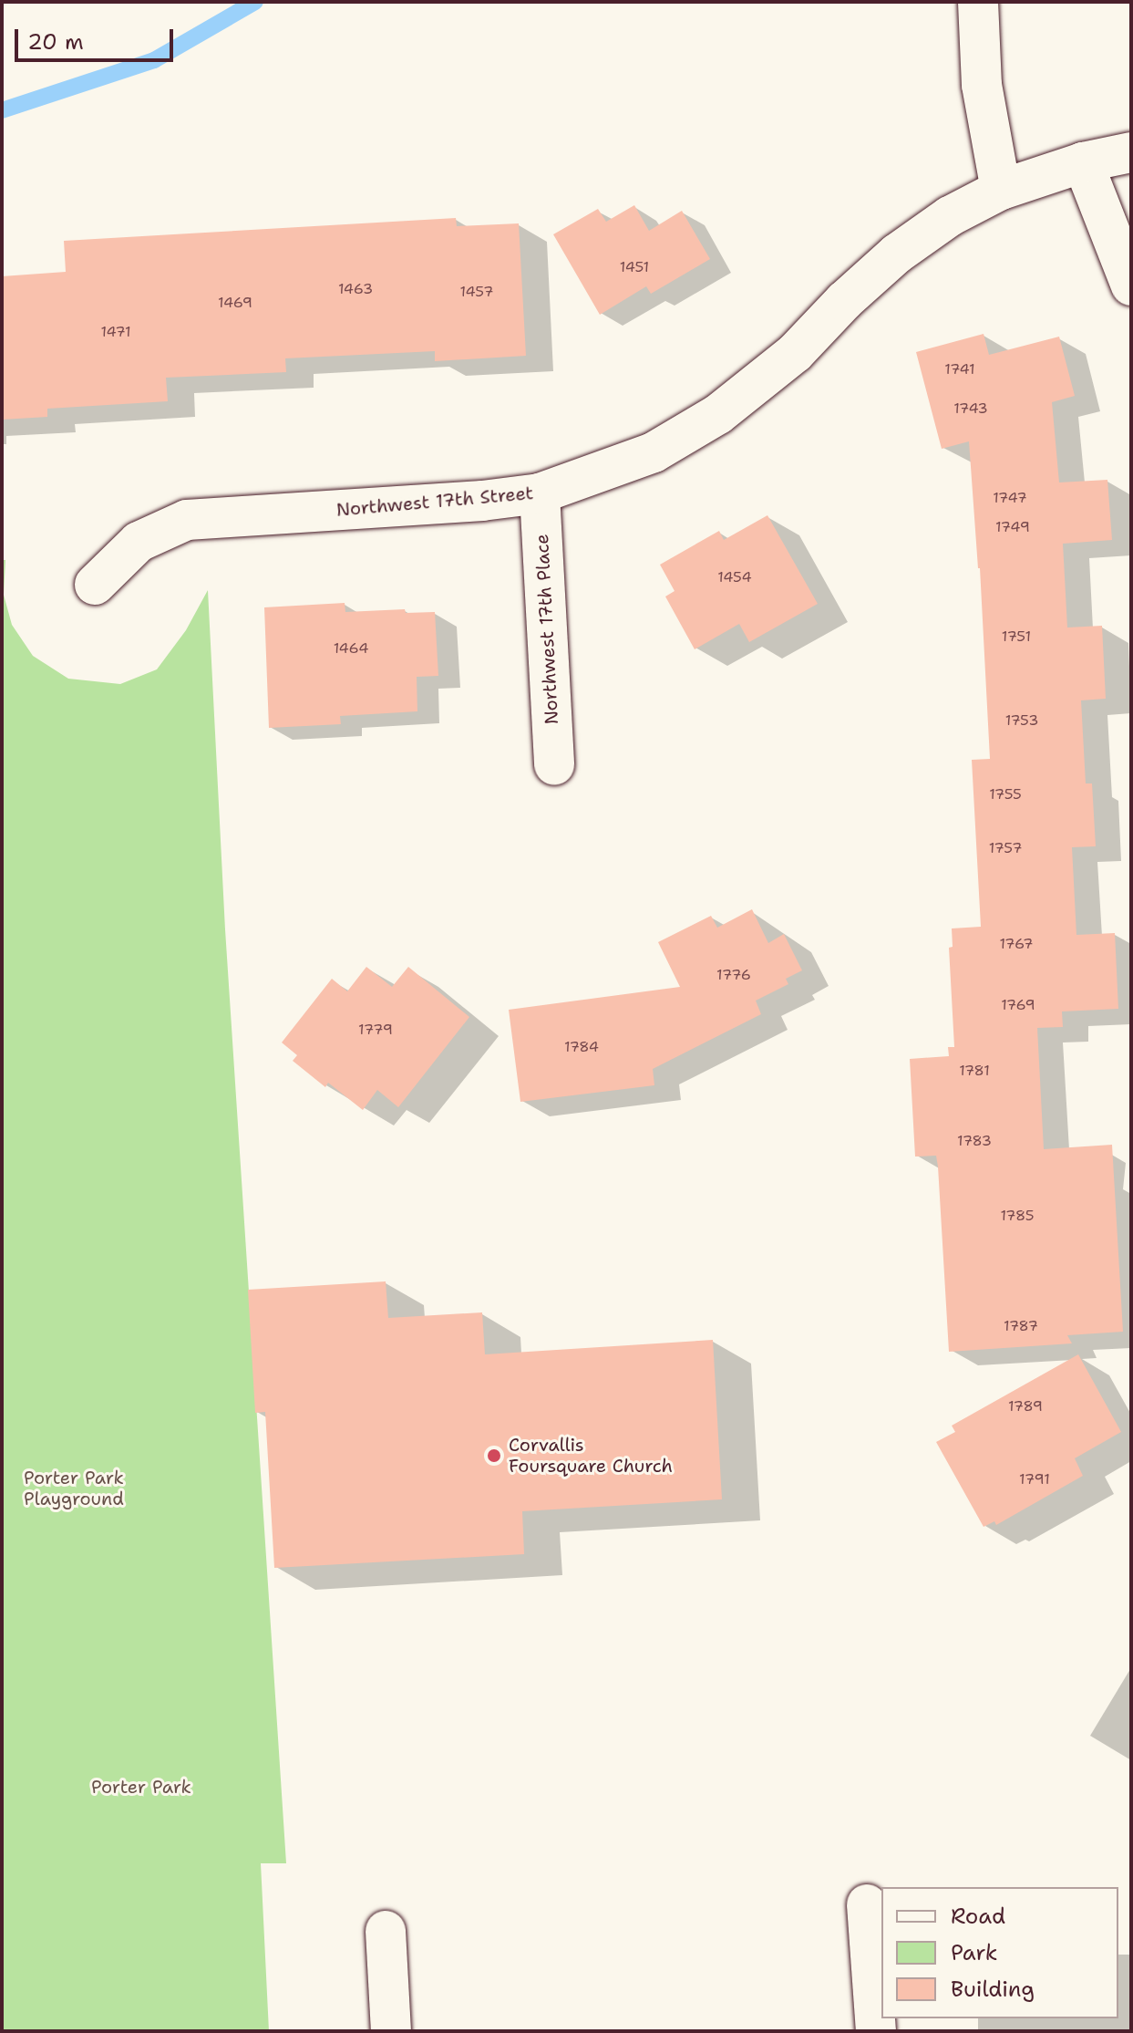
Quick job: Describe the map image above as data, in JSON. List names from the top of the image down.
{
  "streets": {
    "street": ["Northwest 17th Street", "Northwest 17th Place"]
  },
  "crossings": [
    ["Northwest 17th Street", "Northwest 17th Place"]
  ],
  "parks": ["Porter Park Playground", "Porter Park"],
  "places": ["Corvallis Foursquare Church"],
  "house_numbers": [
    "1451",
    "1463",
    "1457",
    "1469",
    "1471",
    "1741",
    "1743",
    "1747",
    "1749",
    "1454",
    "1751",
    "1464",
    "1753",
    "1755",
    "1757",
    "1767",
    "1776",
    "1769",
    "1779",
    "1784",
    "1781",
    "1783",
    "1785",
    "1787",
    "1789",
    "1791"
  ],
  "legend": ["Road", "Park", "Building"],
  "scale_bar": "20 m"
}
